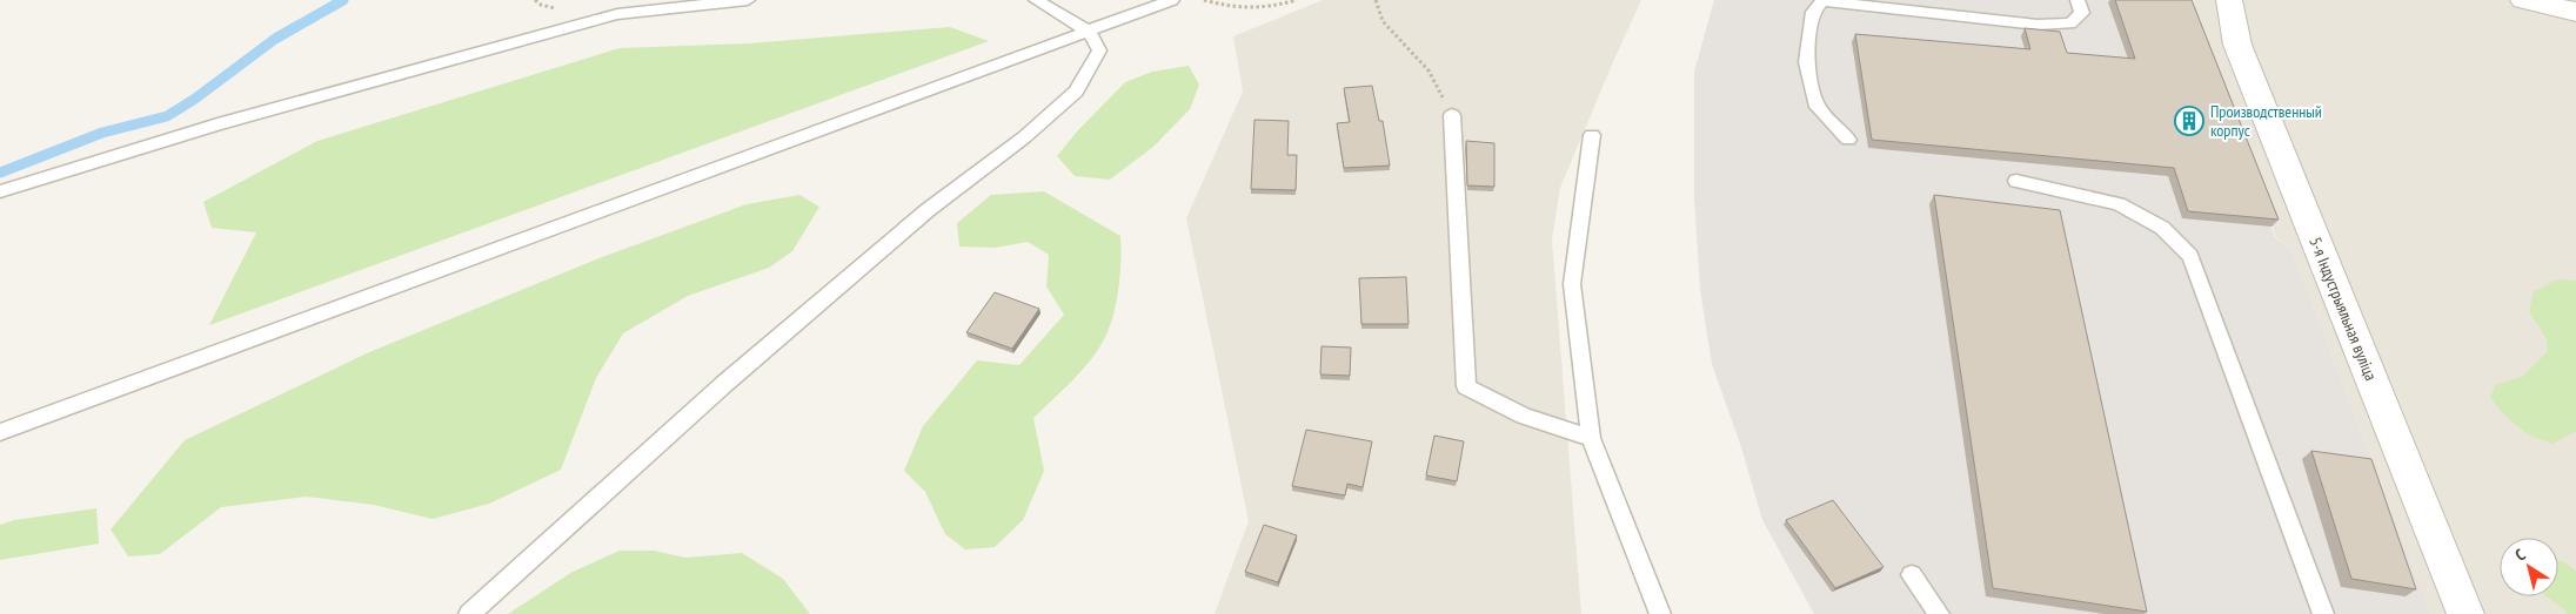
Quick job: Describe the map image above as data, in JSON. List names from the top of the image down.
{
  "streets": {
    "street": ["5-я Індустрыяльная вуліца"]
  },
  "places": {
    "building": ["Производственный корпус"]
  },
  "north": "top left"
}
